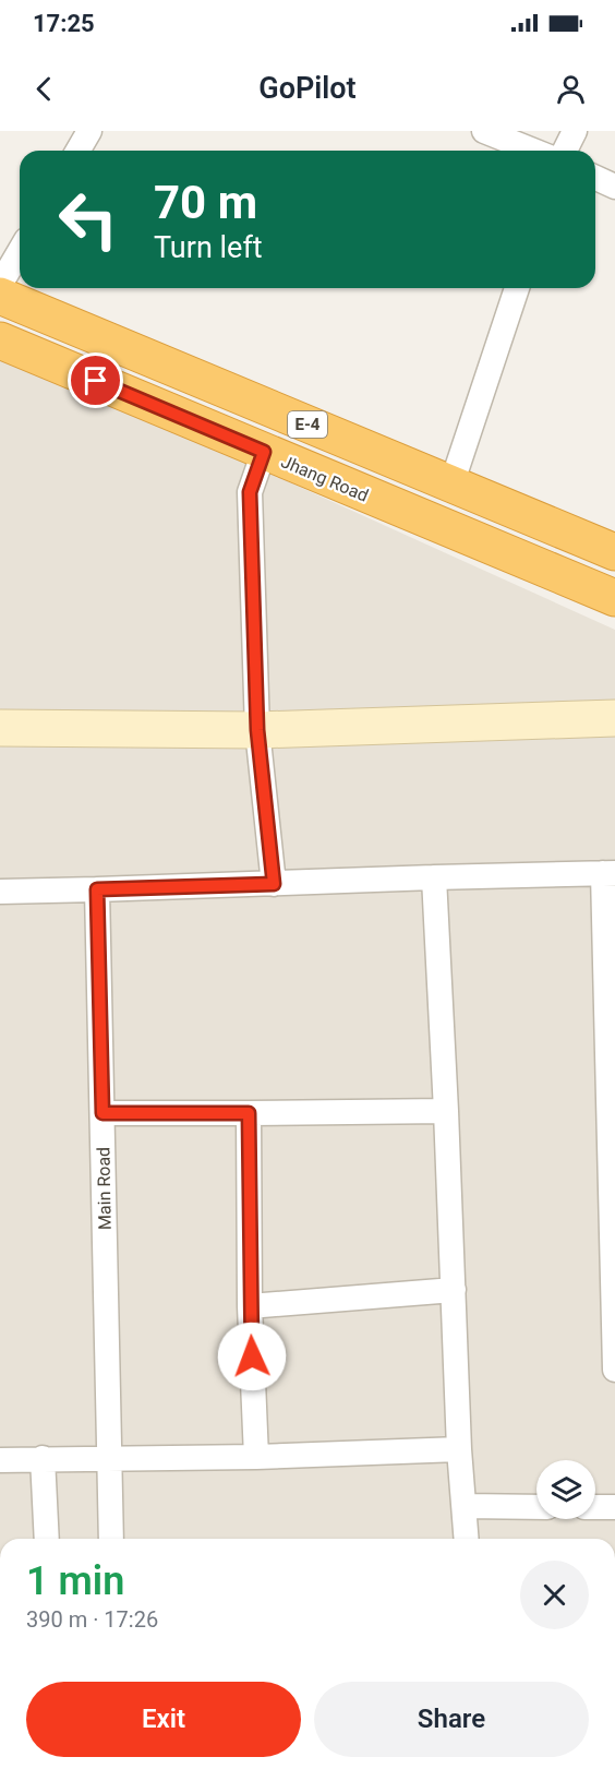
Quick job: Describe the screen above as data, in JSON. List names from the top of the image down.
{
  "streets": {
    "highway": ["E-4", "Jhang Road"],
    "street": ["Main Road"]
  },
  "page": {
    "status": "17:25",
    "header": "GoPilot",
    "turn": ["70 m", "Turn left"],
    "heading": ["1 min", "390 m · 17:26"],
    "buttons": ["Exit", "Share"]
  }
}
